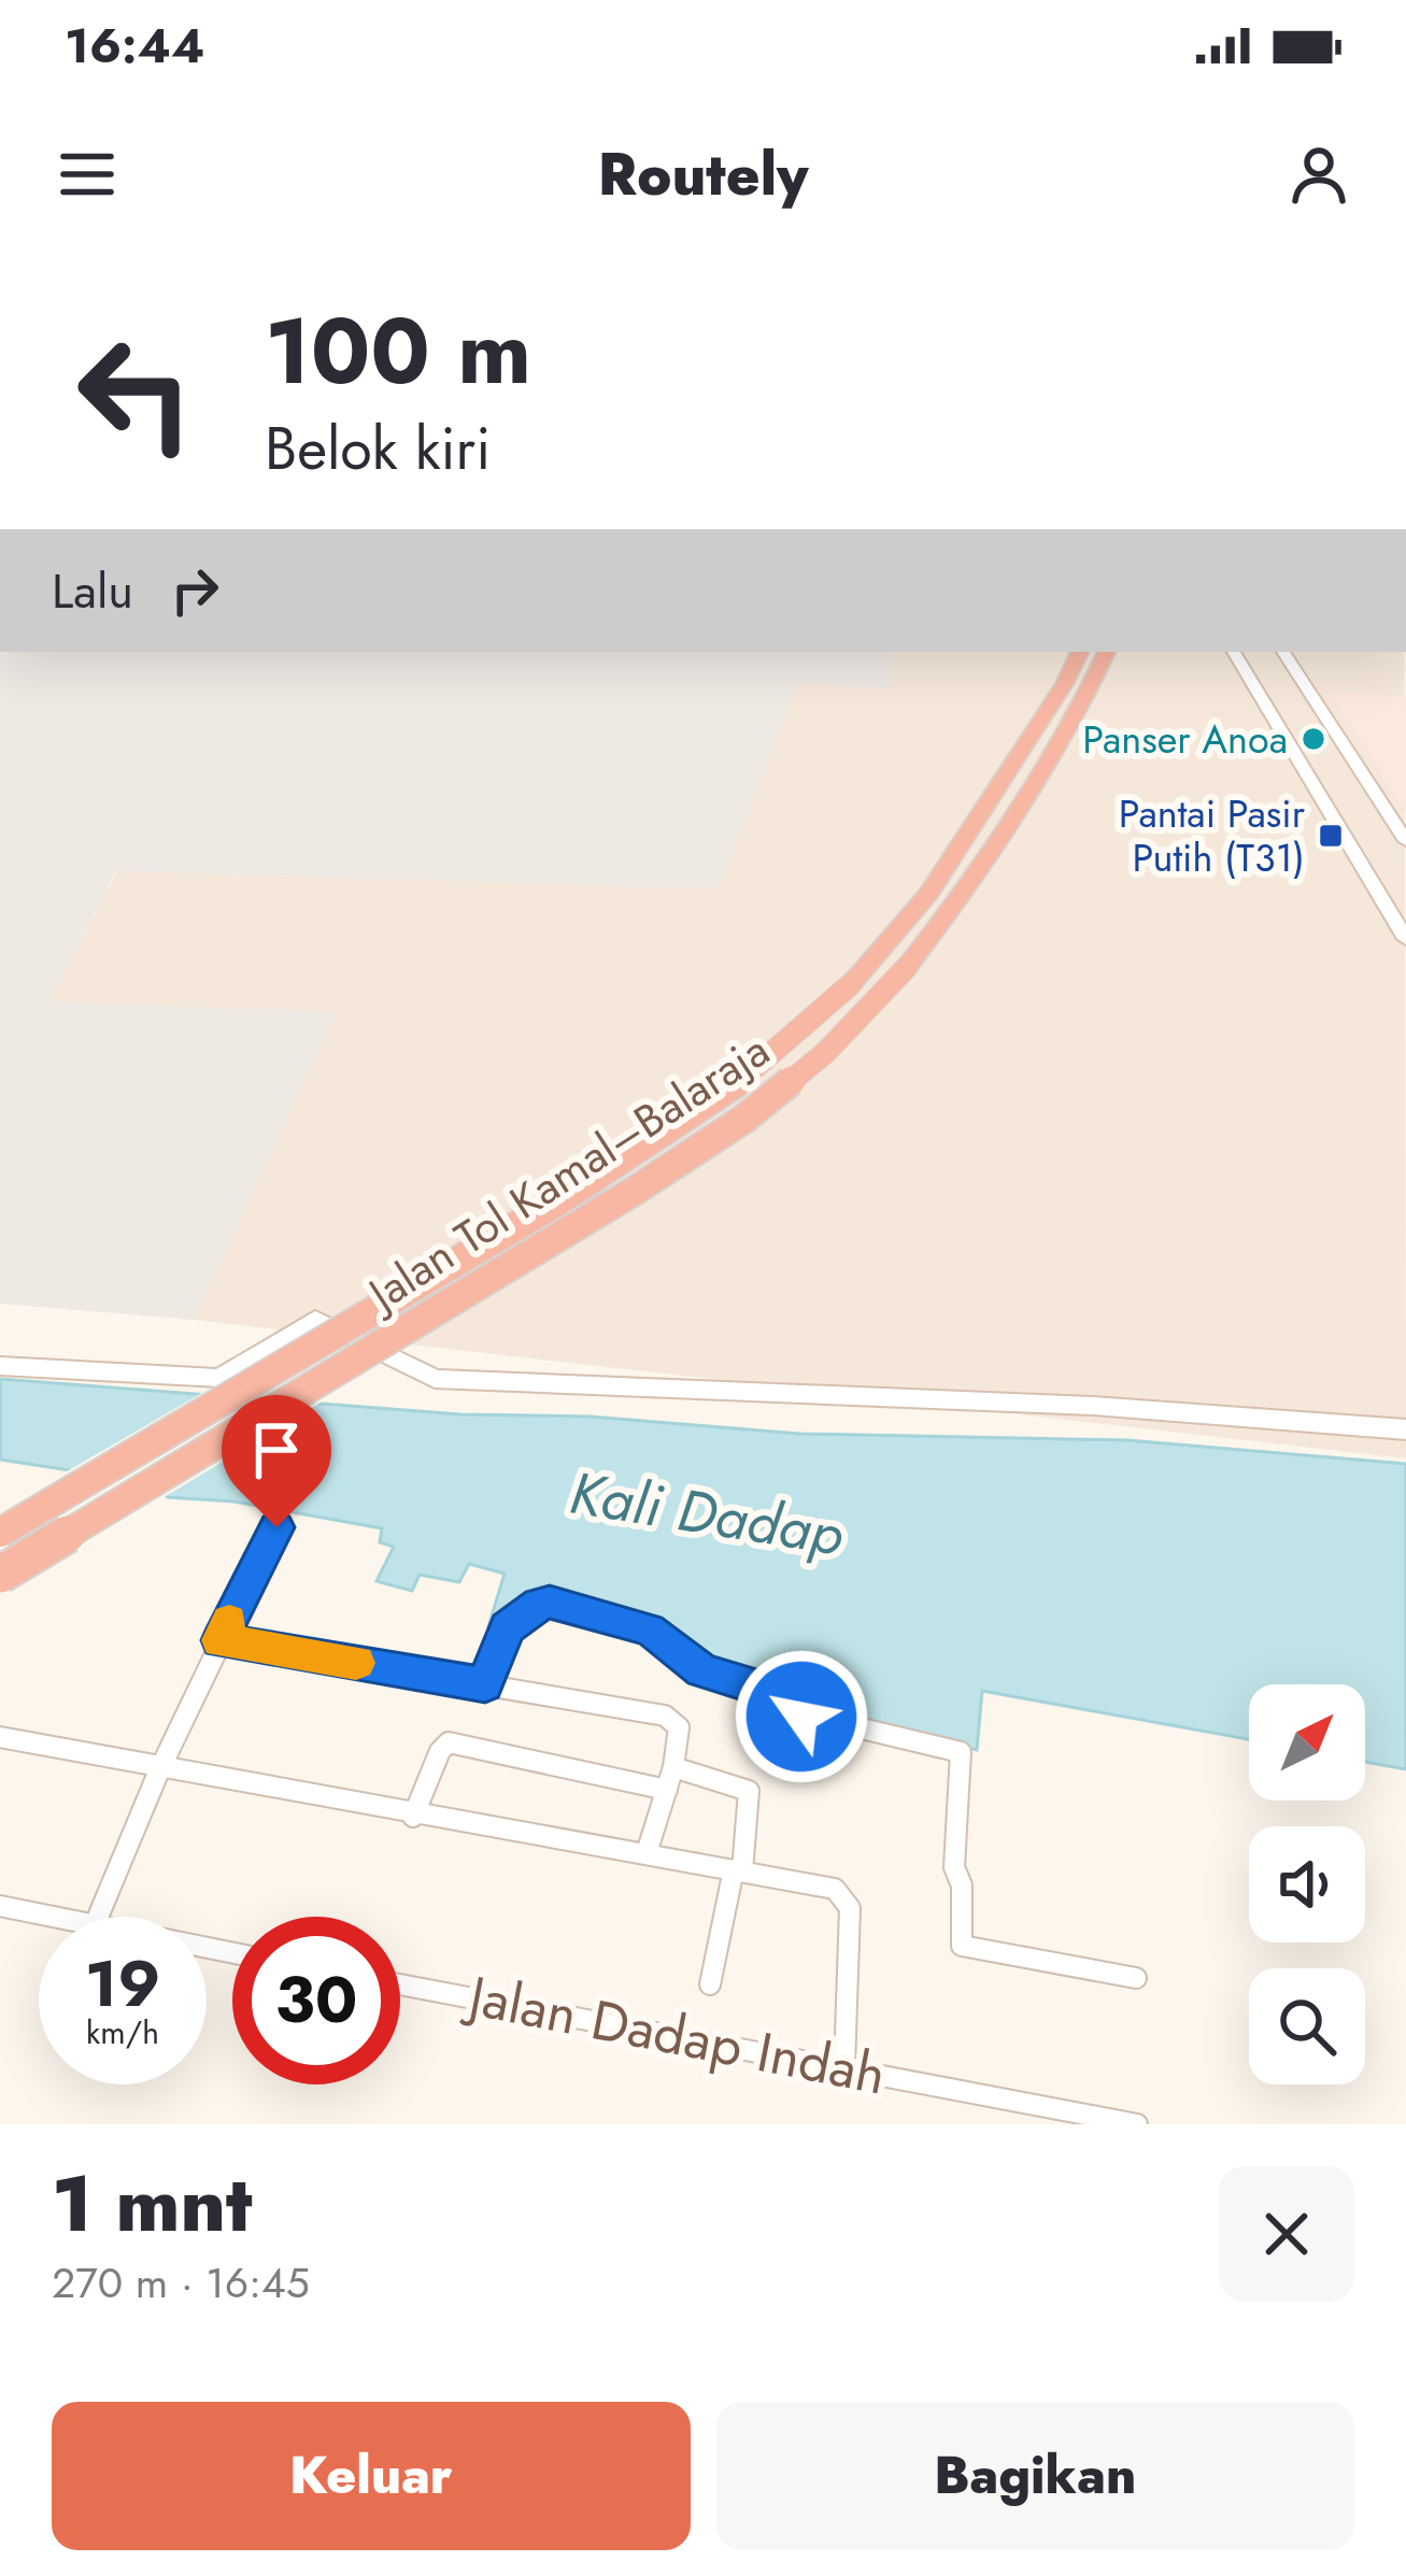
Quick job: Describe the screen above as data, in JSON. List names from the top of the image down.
{
  "streets": {
    "highway": ["Jalan Tol Kamal–Balaraja"],
    "street": ["Jalan Dadap Indah"]
  },
  "water": ["Kali Dadap"],
  "places": {
    "other": ["Panser Anoa"],
    "transit": ["Pantai Pasir Putih (T31)"]
  },
  "north": "top right",
  "page": {
    "status": "16:44",
    "header": "Routely",
    "turn": ["100 m", "Belok kiri"],
    "then": "Lalu",
    "speed": "19 km/h",
    "limit": "30",
    "heading": ["1 mnt", "270 m · 16:45"],
    "buttons": ["Keluar", "Bagikan"]
  }
}
